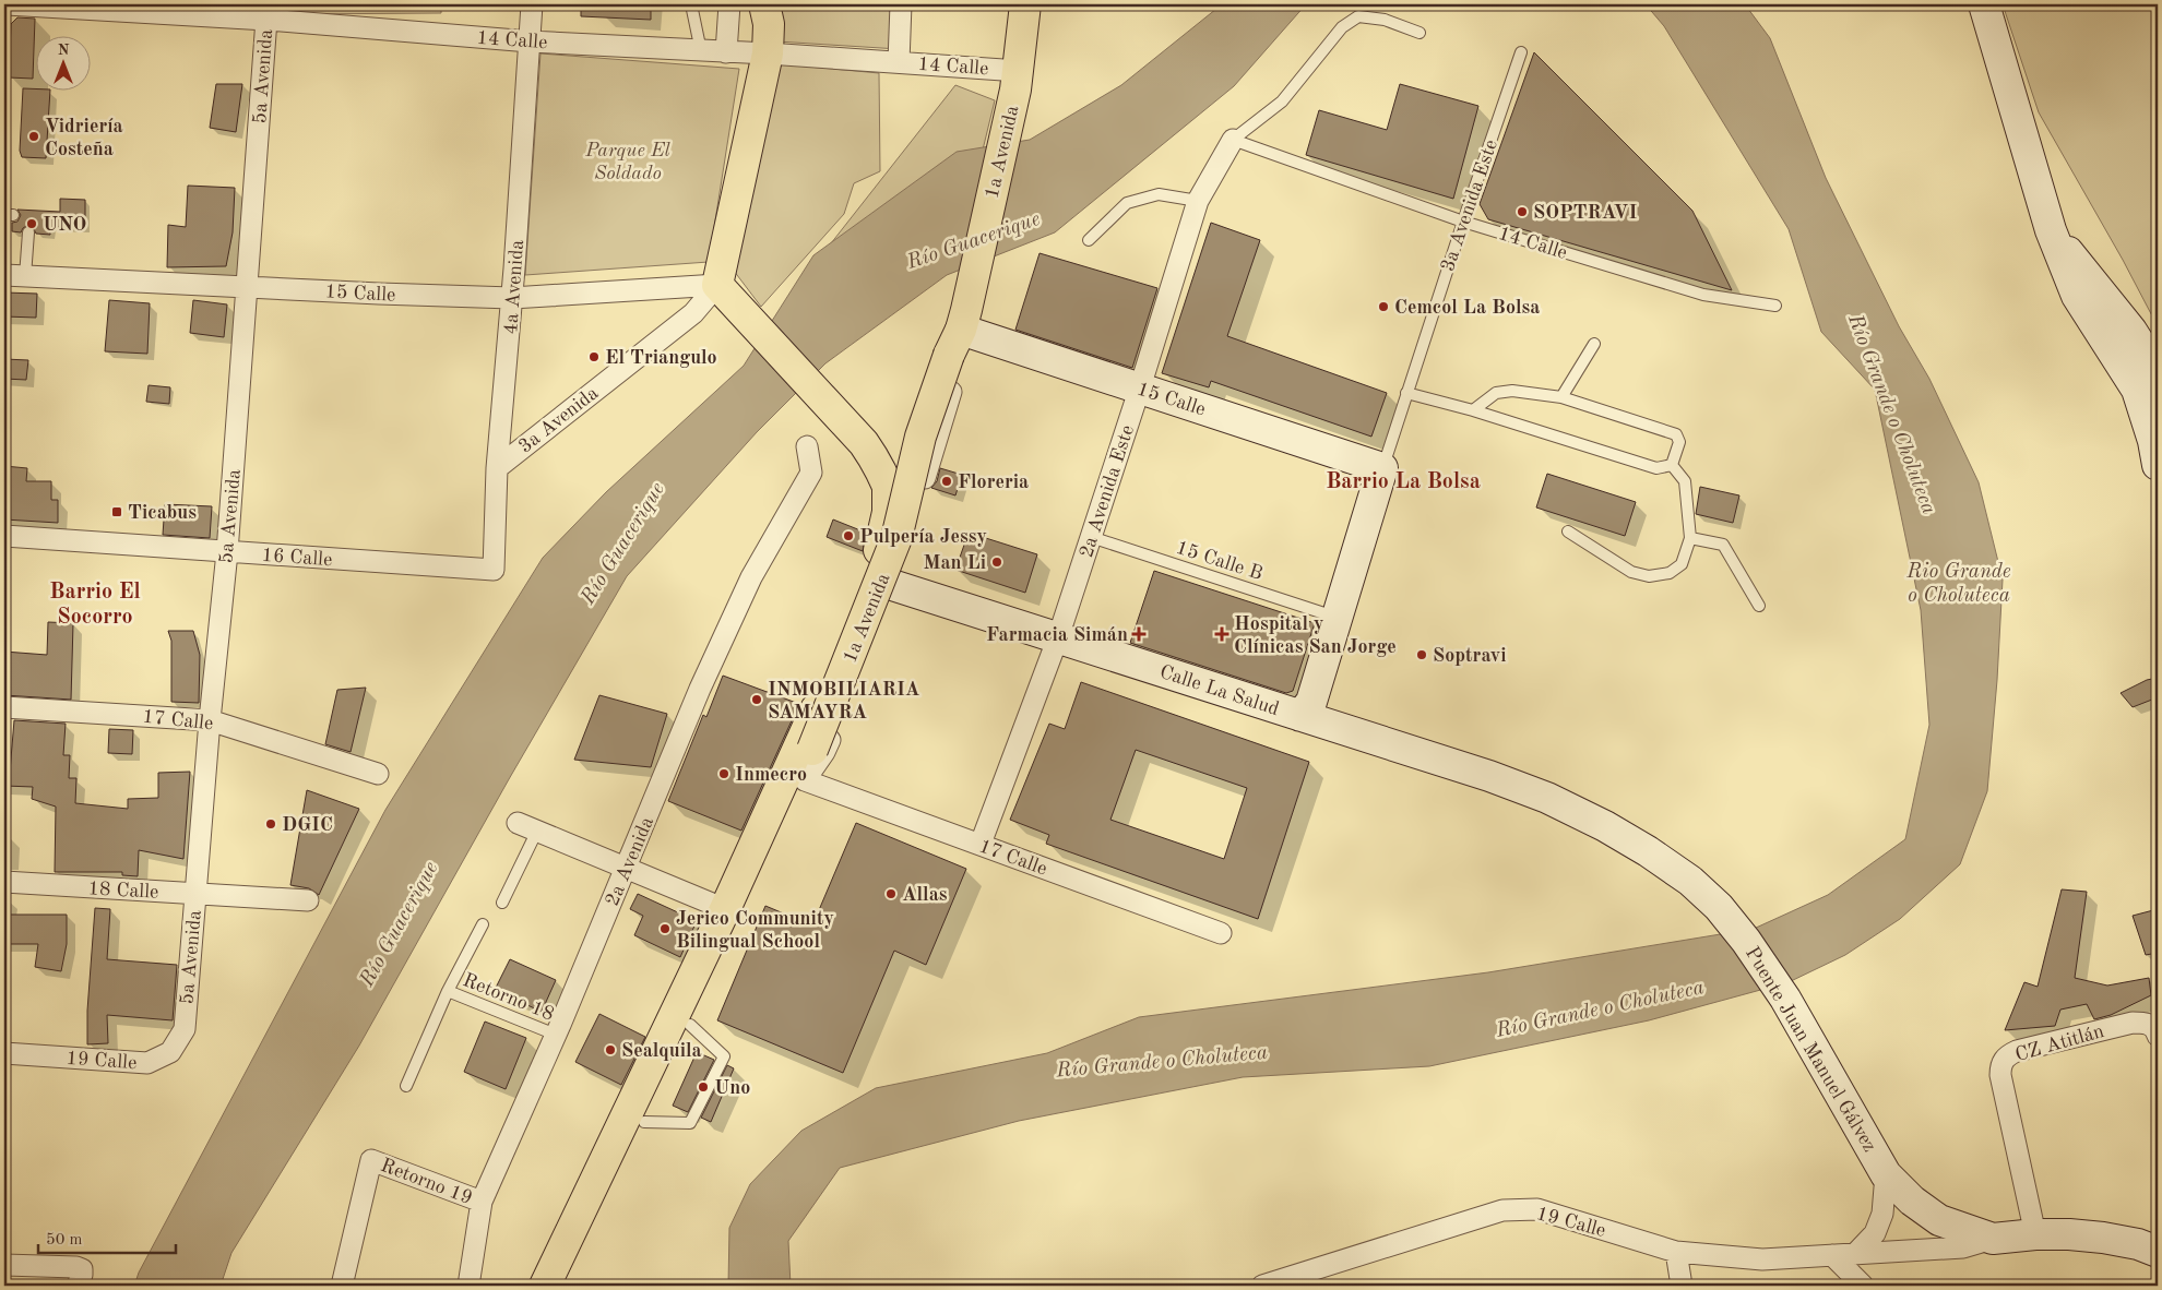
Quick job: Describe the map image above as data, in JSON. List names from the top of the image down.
{
  "streets": {
    "main road": [
      "1a Avenida",
      "3a Avenida Este",
      "15 Calle",
      "3a Avenida",
      "Calle La Salud",
      "Puente Juan Manuel Gálvez"
    ],
    "street": [
      "14 Calle",
      "5a Avenida",
      "4a Avenida",
      "2a Avenida Este",
      "16 Calle",
      "17 Calle",
      "2a Avenida",
      "18 Calle",
      "CZ Atitlán",
      "19 Calle",
      "Retorno 19"
    ],
    "lane": ["15 Calle B", "Retorno 18"]
  },
  "crossings": [
    ["14 Calle", "5a Avenida"],
    ["14 Calle", "1a Avenida"],
    ["14 Calle", "3a Avenida Este"],
    ["14 Calle", "4a Avenida"],
    ["14 Calle", "3a Avenida"],
    ["14 Calle", "2a Avenida Este"],
    ["5a Avenida", "15 Calle"],
    ["5a Avenida", "16 Calle"],
    ["5a Avenida", "17 Calle"],
    ["5a Avenida", "18 Calle"],
    ["5a Avenida", "19 Calle"],
    ["1a Avenida", "15 Calle"],
    ["1a Avenida", "Calle La Salud"],
    ["1a Avenida", "17 Calle"],
    ["3a Avenida Este", "15 Calle"],
    ["3a Avenida Este", "15 Calle B"],
    ["3a Avenida Este", "Calle La Salud"],
    ["4a Avenida", "15 Calle"],
    ["4a Avenida", "3a Avenida"],
    ["4a Avenida", "16 Calle"],
    ["15 Calle", "3a Avenida"],
    ["15 Calle", "2a Avenida Este"],
    ["2a Avenida Este", "15 Calle B"],
    ["2a Avenida Este", "Calle La Salud"],
    ["2a Avenida Este", "17 Calle"],
    ["Calle La Salud", "Puente Juan Manuel Gálvez"],
    ["2a Avenida", "Retorno 18"],
    ["2a Avenida", "Retorno 19"]
  ],
  "districts": ["Barrio La Bolsa", "Barrio El Socorro"],
  "water": ["Río Guacerique", "Río Grande o Choluteca", "Rio Grande o Choluteca"],
  "parks": ["Parque El Soldado"],
  "places": {
    "other": [
      "Vidriería Costeña",
      "SOPTRAVI",
      "UNO",
      "Cemcol La Bolsa",
      "El Triangulo",
      "Floreria",
      "Pulpería Jessy",
      "Man Li",
      "Soptravi",
      "INMOBILIARIA SAMAYRA",
      "Inmecro",
      "DGIC",
      "Allas",
      "Jerico Community Bilingual School",
      "Sealquila",
      "Uno"
    ],
    "transit": ["Ticabus"],
    "health": ["Farmacia Simán", "Hospital y Clínicas San Jorge"]
  },
  "scale_bar": "50 m",
  "north": "top"
}
